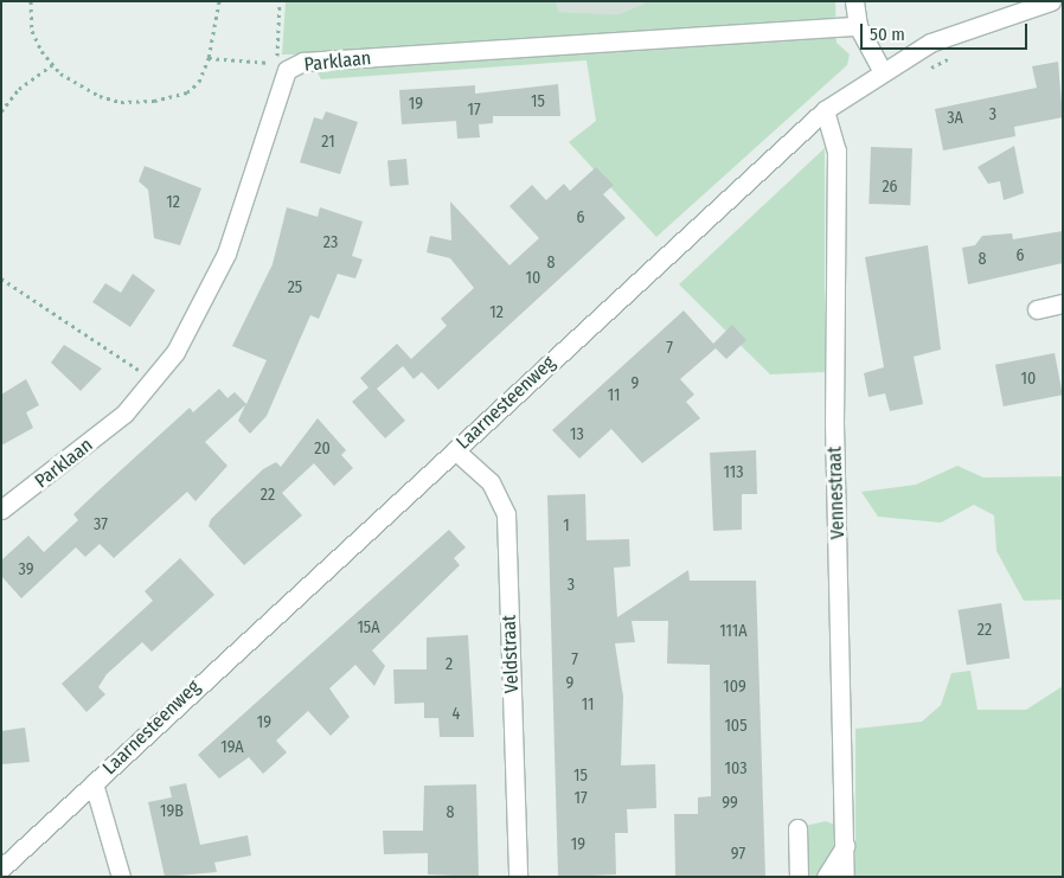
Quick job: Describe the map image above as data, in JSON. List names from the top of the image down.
{
  "streets": {
    "street": [
      "Parklaan",
      "Laarnesteenweg",
      "Vennestraat",
      "Veldstraat"
    ]
  },
  "crossings": [
    ["Laarnesteenweg", "Vennestraat"],
    ["Laarnesteenweg", "Veldstraat"]
  ],
  "house_numbers": [
    "15",
    "19",
    "17",
    "3",
    "3A",
    "21",
    "26",
    "12",
    "6",
    "23",
    "6",
    "8",
    "8",
    "10",
    "25",
    "12",
    "7",
    "10",
    "9",
    "11",
    "13",
    "20",
    "113",
    "22",
    "37",
    "1",
    "39",
    "3",
    "15A",
    "22",
    "111A",
    "7",
    "2",
    "9",
    "109",
    "11",
    "4",
    "19",
    "105",
    "19A",
    "103",
    "15",
    "17",
    "99",
    "19B",
    "8",
    "19",
    "97"
  ],
  "scale_bar": "50 m"
}
